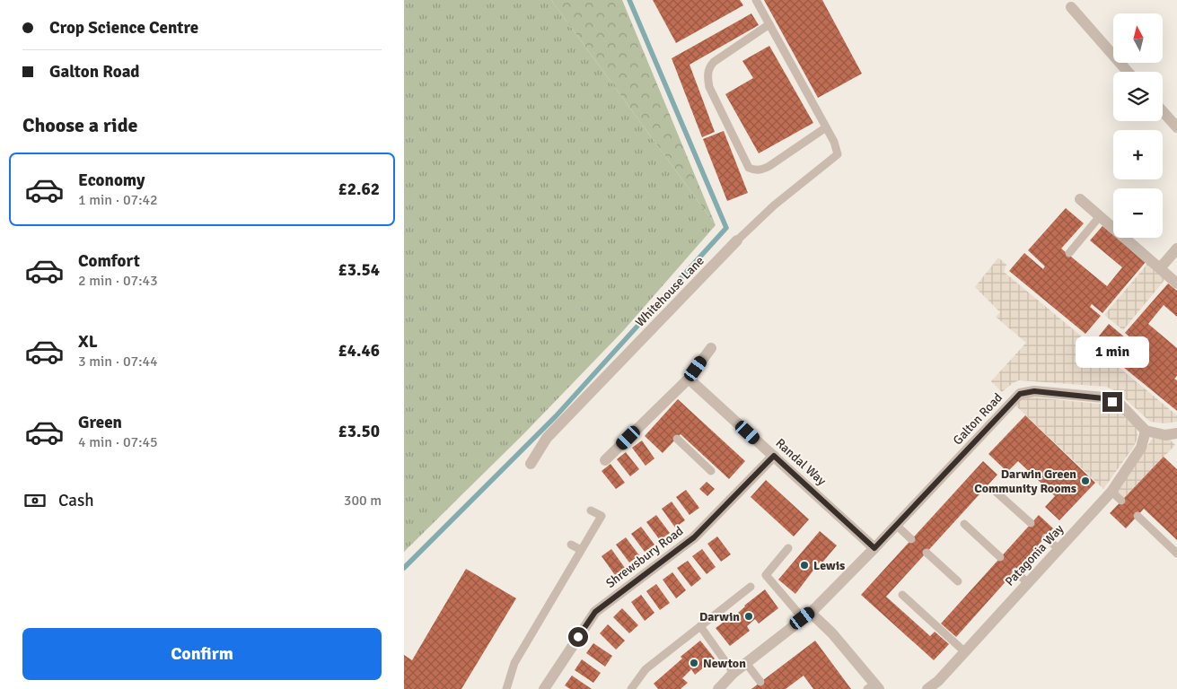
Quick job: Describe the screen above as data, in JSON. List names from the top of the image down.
{
  "streets": {
    "street": [
      "Whitehouse Lane",
      "Galton Road",
      "Randal Way",
      "Patagonia Way",
      "Shrewsbury Road"
    ]
  },
  "crossings": [
    ["Galton Road", "Randal Way"],
    ["Galton Road", "Patagonia Way"],
    ["Randal Way", "Shrewsbury Road"]
  ],
  "places": [
    "Darwin Green Community Rooms",
    "Lewis",
    "Darwin",
    "Newton"
  ],
  "north": "top",
  "page": {
    "banner": ["Crop Science Centre", "Galton Road"],
    "map_buttons": ["+", "−"],
    "heading": "Choose a ride",
    "list": [
      {
        "name": "Economy",
        "note": "1 min · 07:42",
        "value": "£2.62"
      },
      {
        "name": "Comfort",
        "note": "2 min · 07:43",
        "value": "£3.54"
      },
      {
        "name": "XL",
        "note": "3 min · 07:44",
        "value": "£4.46"
      },
      {
        "name": "Green",
        "note": "4 min · 07:45",
        "value": "£3.50"
      }
    ],
    "bubble": "1 min",
    "pay": ["Cash", "300 m"],
    "buttons": "Confirm"
  }
}
